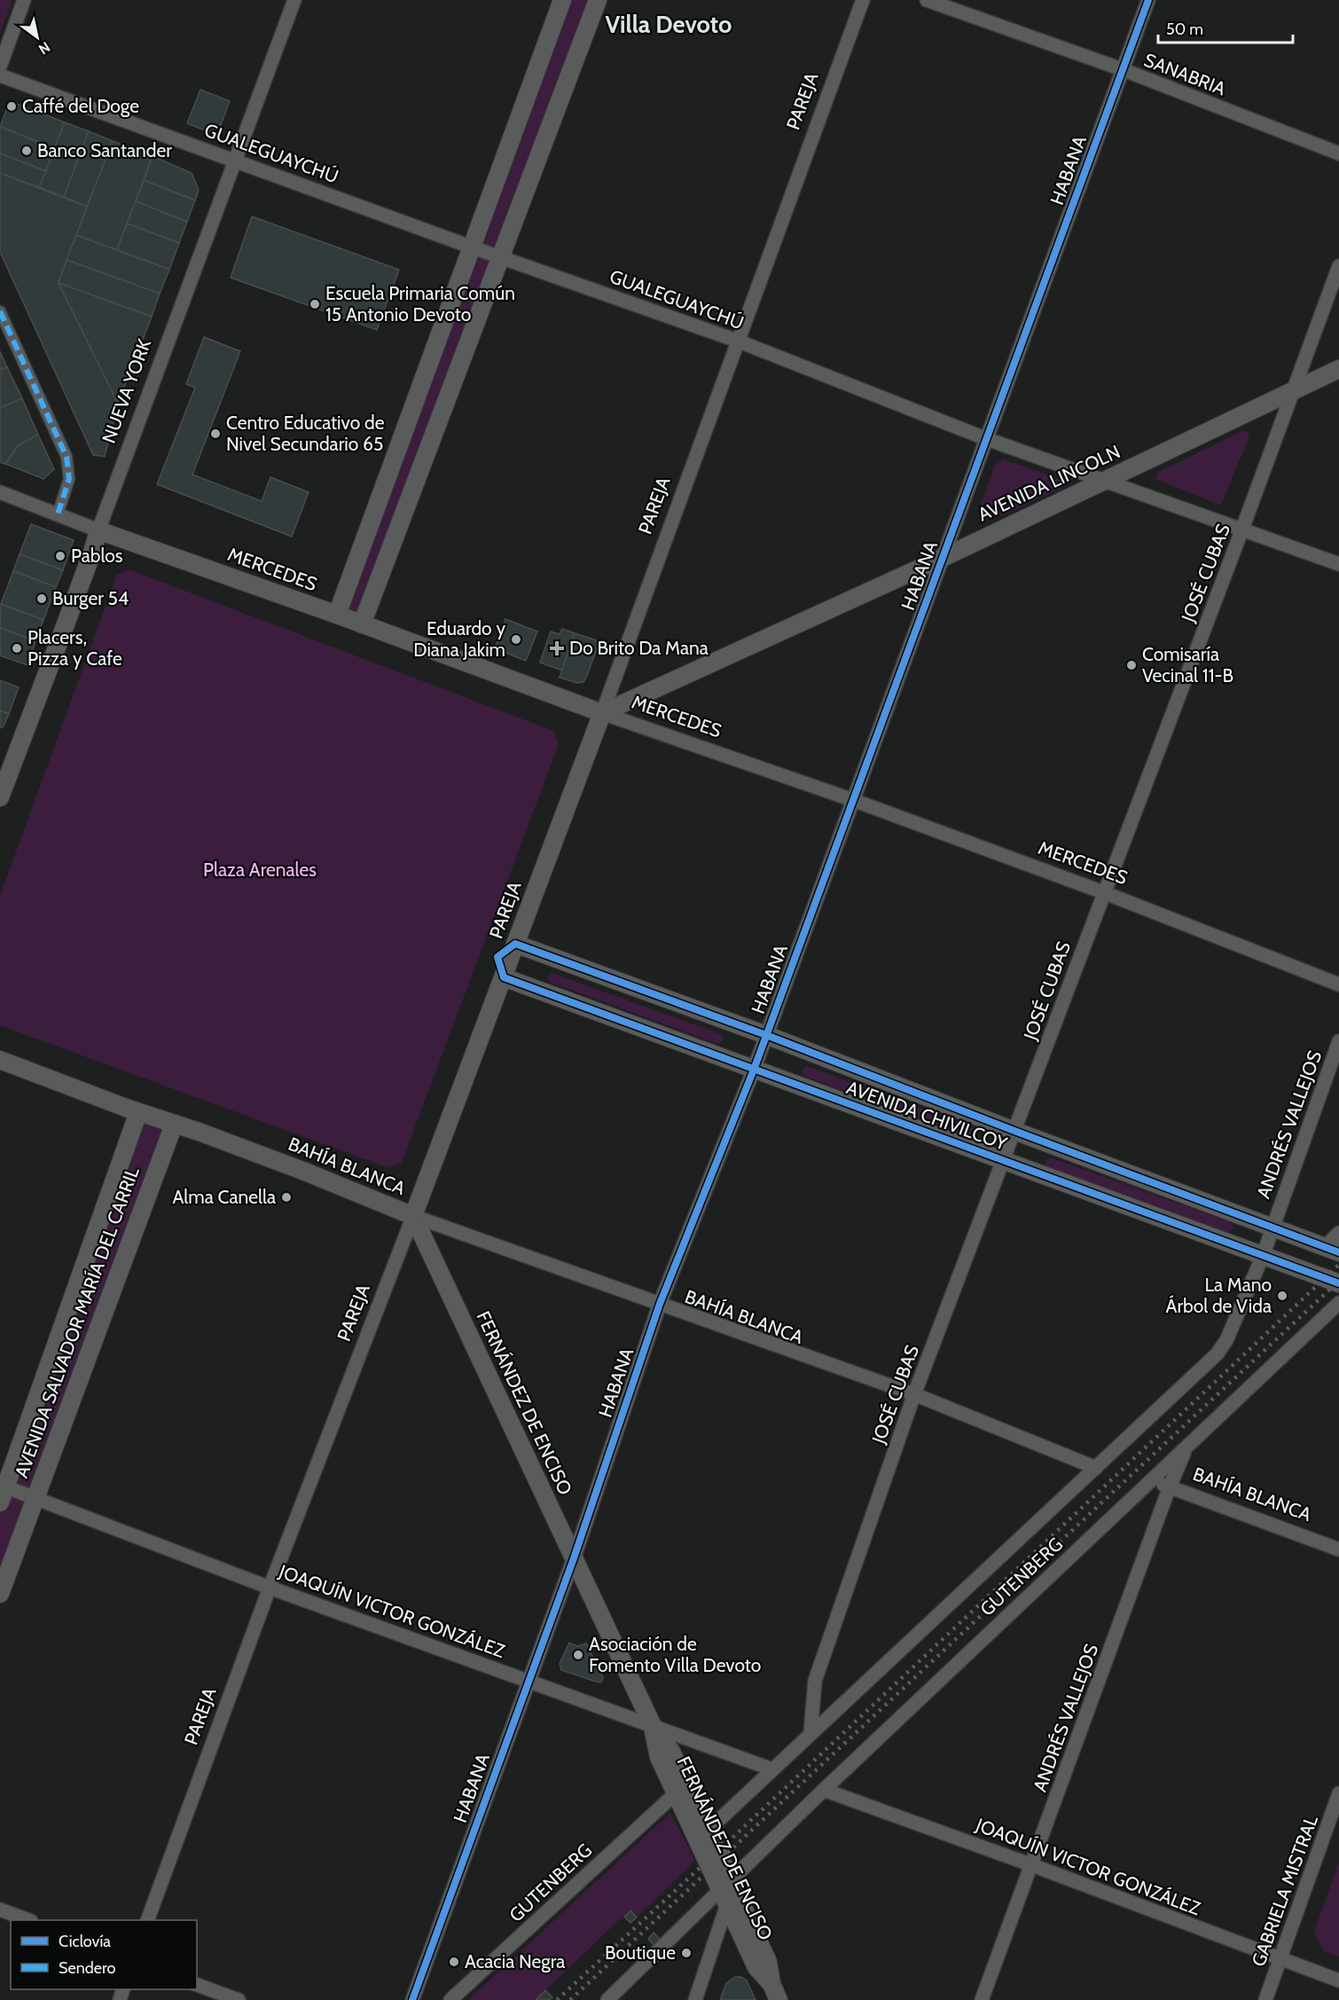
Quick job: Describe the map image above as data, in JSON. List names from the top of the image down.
{
  "streets": {
    "street": [
      "SANABRIA",
      "PAREJA",
      "GUALEGUAYCHÚ",
      "HABANA",
      "NUEVA YORK",
      "AVENIDA LINCOLN",
      "MERCEDES",
      "JOSÉ CUBAS",
      "AVENIDA CHIVILCOY",
      "ANDRÉS VALLEJOS",
      "BAHÍA BLANCA",
      "AVENIDA SALVADOR MARÍA DEL CARRIL",
      "FERNÁNDEZ DE ENCISO",
      "GUTENBERG",
      "JOAQUÍN VICTOR GONZÁLEZ",
      "GABRIELA MISTRAL"
    ]
  },
  "crossings": [
    ["SANABRIA", "HABANA"],
    ["PAREJA", "GUALEGUAYCHÚ"],
    ["PAREJA", "AVENIDA LINCOLN"],
    ["PAREJA", "MERCEDES"],
    ["PAREJA", "AVENIDA CHIVILCOY"],
    ["PAREJA", "BAHÍA BLANCA"],
    ["PAREJA", "FERNÁNDEZ DE ENCISO"],
    ["PAREJA", "JOAQUÍN VICTOR GONZÁLEZ"],
    ["GUALEGUAYCHÚ", "HABANA"],
    ["GUALEGUAYCHÚ", "NUEVA YORK"],
    ["GUALEGUAYCHÚ", "AVENIDA LINCOLN"],
    ["GUALEGUAYCHÚ", "JOSÉ CUBAS"],
    ["HABANA", "AVENIDA LINCOLN"],
    ["HABANA", "MERCEDES"],
    ["HABANA", "AVENIDA CHIVILCOY"],
    ["HABANA", "BAHÍA BLANCA"],
    ["HABANA", "FERNÁNDEZ DE ENCISO"],
    ["HABANA", "JOAQUÍN VICTOR GONZÁLEZ"],
    ["NUEVA YORK", "MERCEDES"],
    ["AVENIDA LINCOLN", "MERCEDES"],
    ["AVENIDA LINCOLN", "JOSÉ CUBAS"],
    ["MERCEDES", "JOSÉ CUBAS"],
    ["JOSÉ CUBAS", "AVENIDA CHIVILCOY"],
    ["JOSÉ CUBAS", "BAHÍA BLANCA"],
    ["JOSÉ CUBAS", "GUTENBERG"],
    ["AVENIDA CHIVILCOY", "ANDRÉS VALLEJOS"],
    ["ANDRÉS VALLEJOS", "BAHÍA BLANCA"],
    ["ANDRÉS VALLEJOS", "GUTENBERG"],
    ["ANDRÉS VALLEJOS", "JOAQUÍN VICTOR GONZÁLEZ"],
    ["BAHÍA BLANCA", "AVENIDA SALVADOR MARÍA DEL CARRIL"],
    ["BAHÍA BLANCA", "FERNÁNDEZ DE ENCISO"],
    ["BAHÍA BLANCA", "GUTENBERG"],
    ["AVENIDA SALVADOR MARÍA DEL CARRIL", "JOAQUÍN VICTOR GONZÁLEZ"],
    ["FERNÁNDEZ DE ENCISO", "GUTENBERG"],
    ["FERNÁNDEZ DE ENCISO", "JOAQUÍN VICTOR GONZÁLEZ"],
    ["GUTENBERG", "JOAQUÍN VICTOR GONZÁLEZ"],
    ["JOAQUÍN VICTOR GONZÁLEZ", "GABRIELA MISTRAL"]
  ],
  "districts": ["Villa Devoto"],
  "parks": ["Plaza Arenales"],
  "places": {
    "other": [
      "Caffé del Doge",
      "Banco Santander",
      "Escuela Primaria Común 15 Antonio Devoto",
      "Centro Educativo de Nivel Secundario 65",
      "Pablos",
      "Burger 54",
      "Eduardo y Diana Jakim",
      "Placers, Pizza y Cafe",
      "Comisaría Vecinal 11-B",
      "Alma Canella",
      "La Mano Árbol de Vida",
      "Asociación de Fomento Villa Devoto",
      "Boutique",
      "Acacia Negra"
    ],
    "health": ["Do Brito Da Mana"]
  },
  "legend": ["Ciclovía", "Sendero"],
  "scale_bar": "50 m",
  "north": "bottom right"
}
